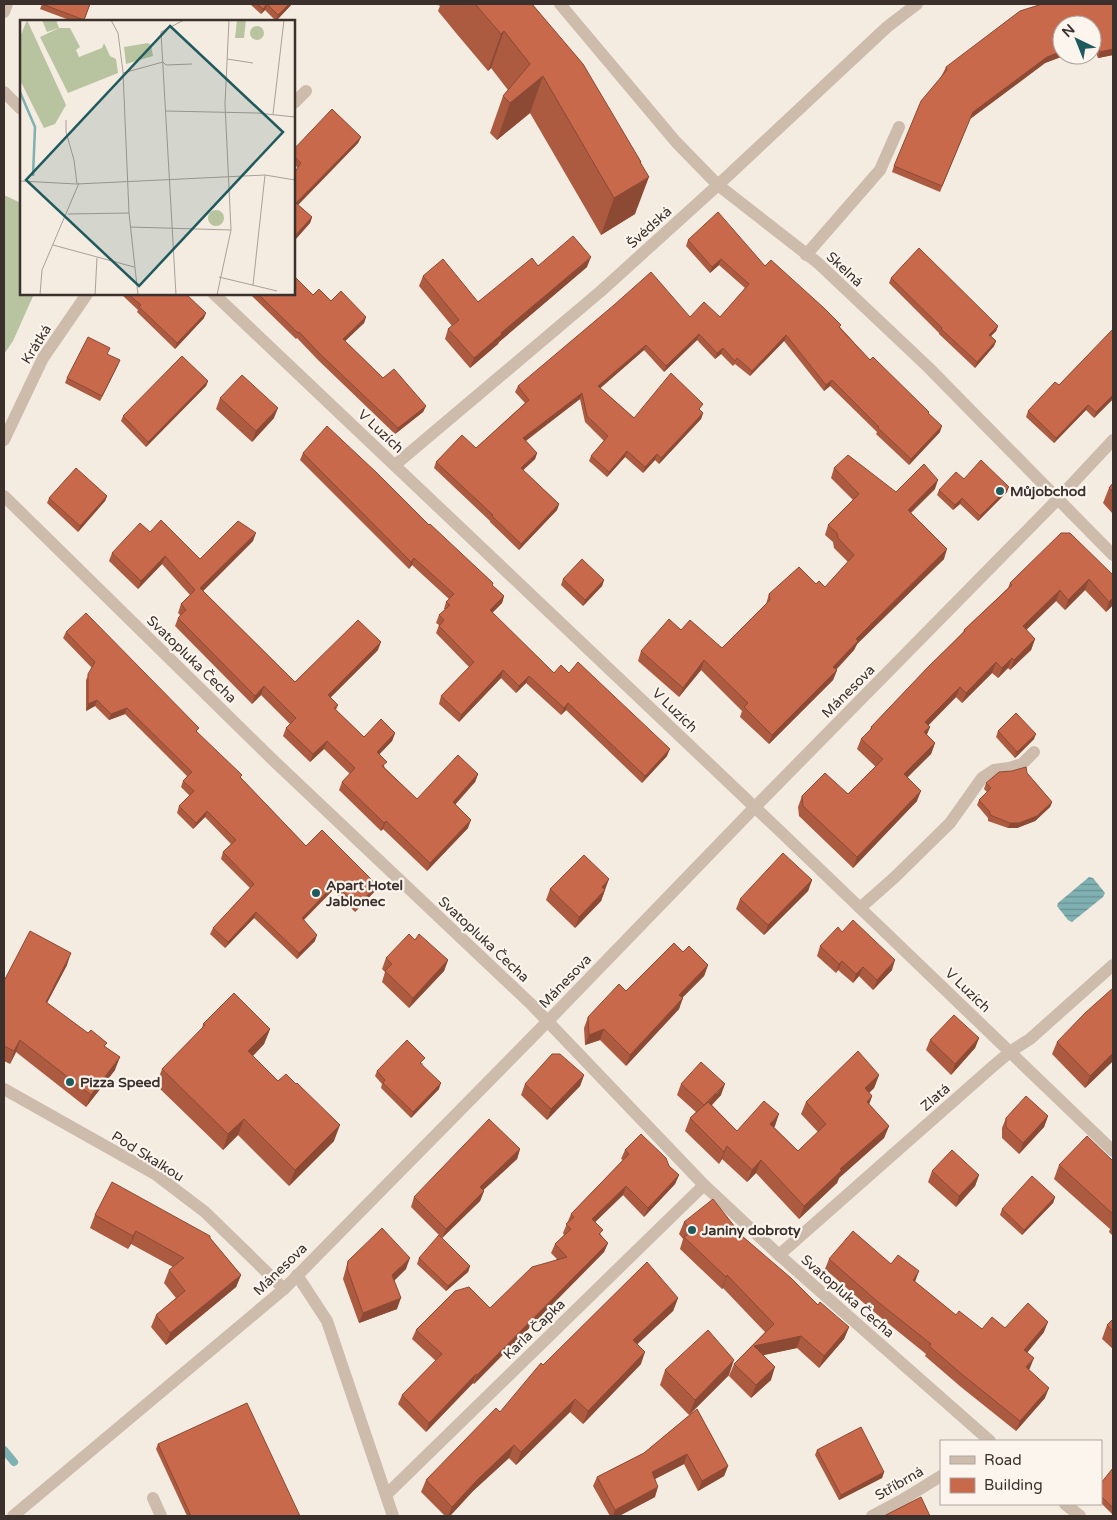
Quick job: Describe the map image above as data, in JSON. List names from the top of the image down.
{
  "streets": {
    "street": [
      "Švédská",
      "Skelná",
      "Krátká",
      "V Luzích",
      "Svatopluka Čecha",
      "Mánesova",
      "Zlatá",
      "Pod Skalkou",
      "Karla Čapka",
      "Stříbrná"
    ]
  },
  "crossings": [
    ["Švédská", "Skelná"],
    ["Švédská", "V Luzích"],
    ["Skelná", "Mánesova"],
    ["V Luzích", "Mánesova"],
    ["V Luzích", "Zlatá"],
    ["Svatopluka Čecha", "Mánesova"],
    ["Svatopluka Čecha", "Zlatá"],
    ["Svatopluka Čecha", "Karla Čapka"],
    ["Mánesova", "Pod Skalkou"]
  ],
  "places": [
    "Můjobchod",
    "Apart Hotel Jablonec",
    "Pizza Speed",
    "Janiny dobroty"
  ],
  "legend": ["Road", "Building"],
  "north": "top left"
}
